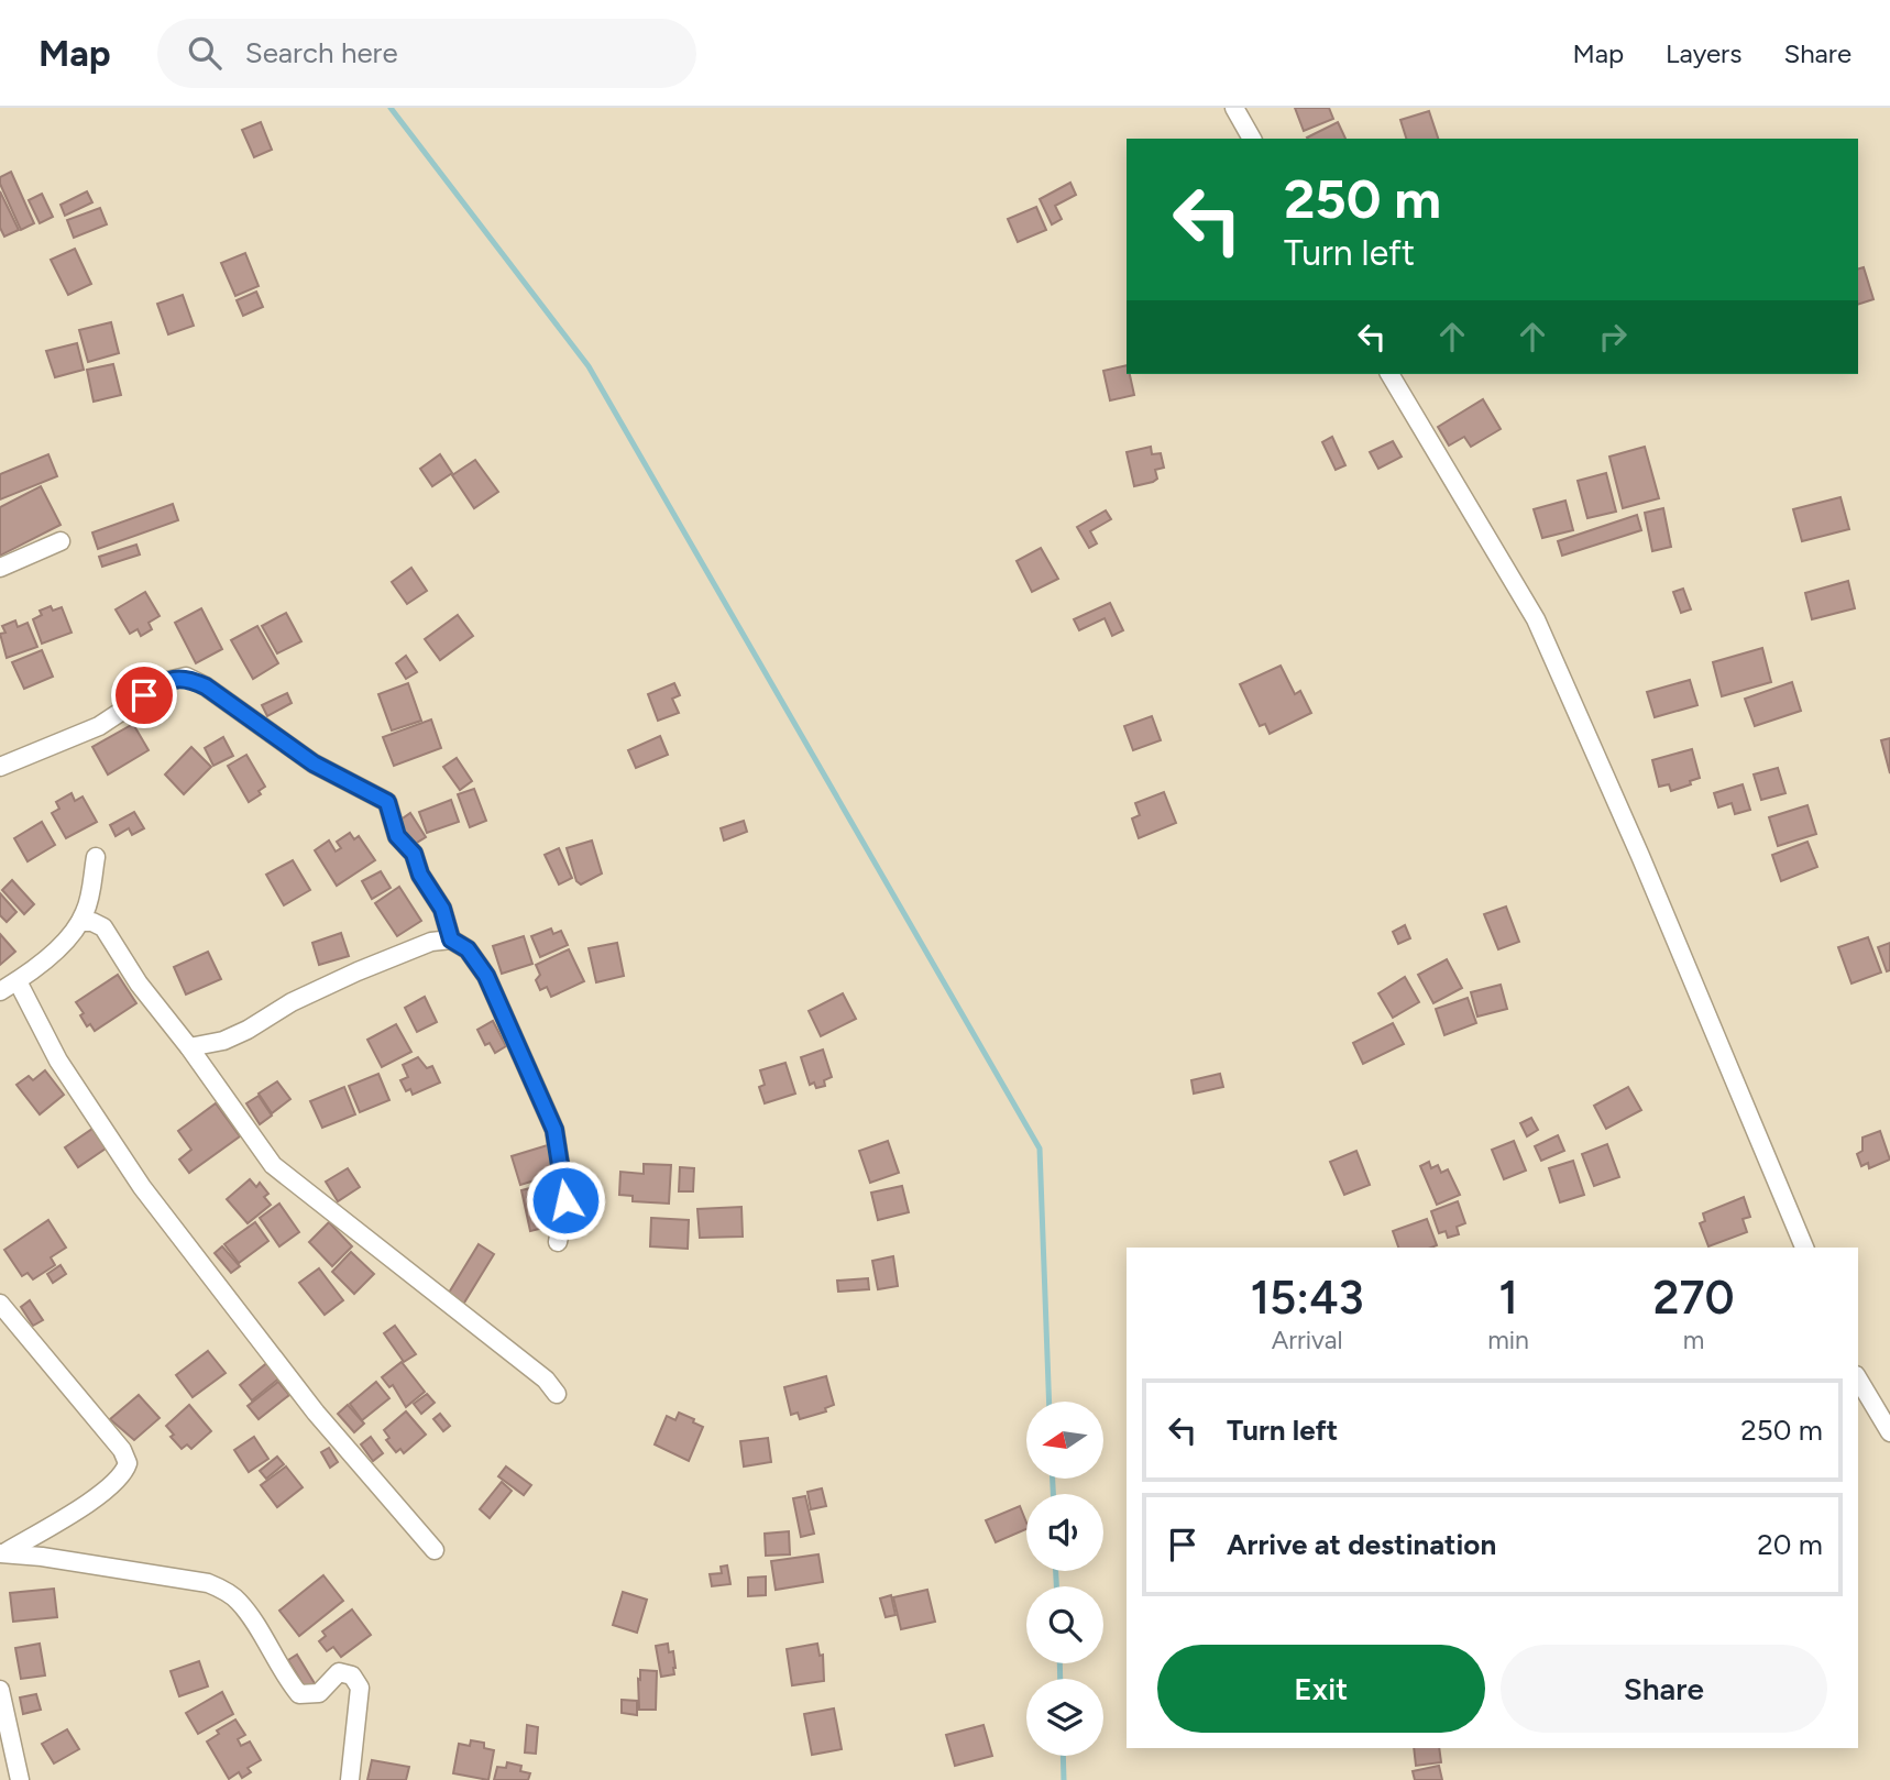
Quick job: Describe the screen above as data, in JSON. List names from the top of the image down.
{
  "north": "left",
  "page": {
    "header": "Map",
    "search": "Search here",
    "nav": ["Map", "Layers", "Share"],
    "turn": ["250 m", "Turn left"],
    "eta": [
      "15:43",
      "Arrival",
      "1",
      "min",
      "270",
      "m"
    ],
    "list": [
      {
        "name": "Turn left",
        "value": "250 m"
      },
      {
        "name": "Arrive at destination",
        "value": "20 m"
      }
    ],
    "buttons": ["Exit", "Share"]
  }
}
